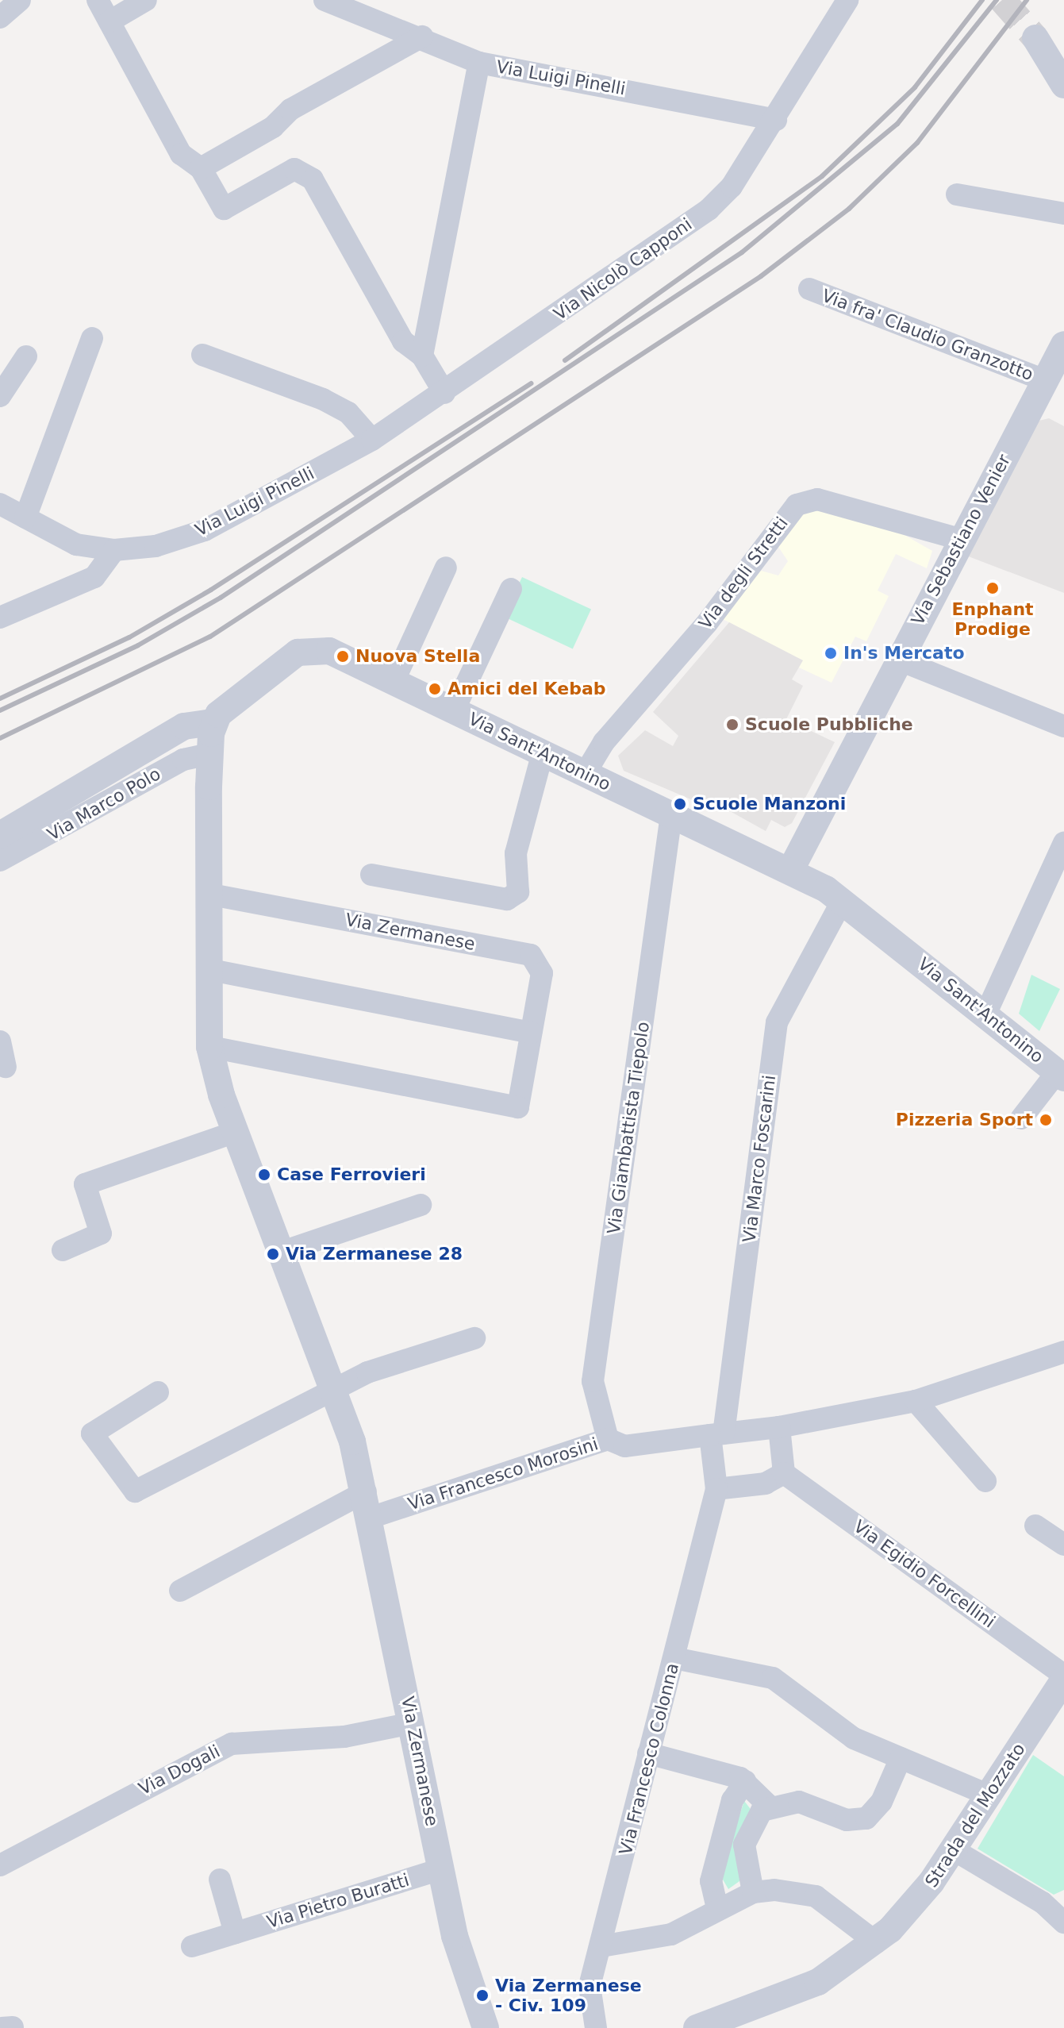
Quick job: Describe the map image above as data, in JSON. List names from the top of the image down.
{
  "streets": {
    "street": [
      "Via Luigi Pinelli",
      "Via Nicolò Capponi",
      "Via fra' Claudio Granzotto",
      "Via Sebastiano Venier",
      "Via degli Stretti",
      "Via Sant'Antonino",
      "Via Marco Polo",
      "Via Zermanese",
      "Via Giambattista Tiepolo",
      "Via Marco Foscarini",
      "Via Francesco Morosini",
      "Via Egidio Forcellini",
      "Via Francesco Colonna",
      "Via Dogali",
      "Strada del Mozzato",
      "Via Pietro Buratti"
    ]
  },
  "crossings": [
    ["Via Luigi Pinelli", "Via Nicolò Capponi"],
    ["Via fra' Claudio Granzotto", "Via Sebastiano Venier"],
    ["Via Sebastiano Venier", "Via degli Stretti"],
    ["Via Sebastiano Venier", "Via Sant'Antonino"],
    ["Via degli Stretti", "Via Sant'Antonino"],
    ["Via Sant'Antonino", "Via Zermanese"],
    ["Via Sant'Antonino", "Via Giambattista Tiepolo"],
    ["Via Sant'Antonino", "Via Marco Foscarini"],
    ["Via Marco Polo", "Via Zermanese"],
    ["Via Zermanese", "Via Francesco Morosini"],
    ["Via Zermanese", "Via Dogali"],
    ["Via Zermanese", "Via Pietro Buratti"],
    ["Via Giambattista Tiepolo", "Via Francesco Morosini"],
    ["Via Marco Foscarini", "Via Francesco Morosini"],
    ["Via Egidio Forcellini", "Strada del Mozzato"]
  ],
  "places": [
    "Enphant Prodige",
    "In's Mercato",
    "Nuova Stella",
    "Amici del Kebab",
    "Scuole Pubbliche",
    "Scuole Manzoni",
    "Pizzeria Sport",
    "Case Ferrovieri",
    "Via Zermanese 28",
    "Via Zermanese - Civ. 109"
  ]
}
